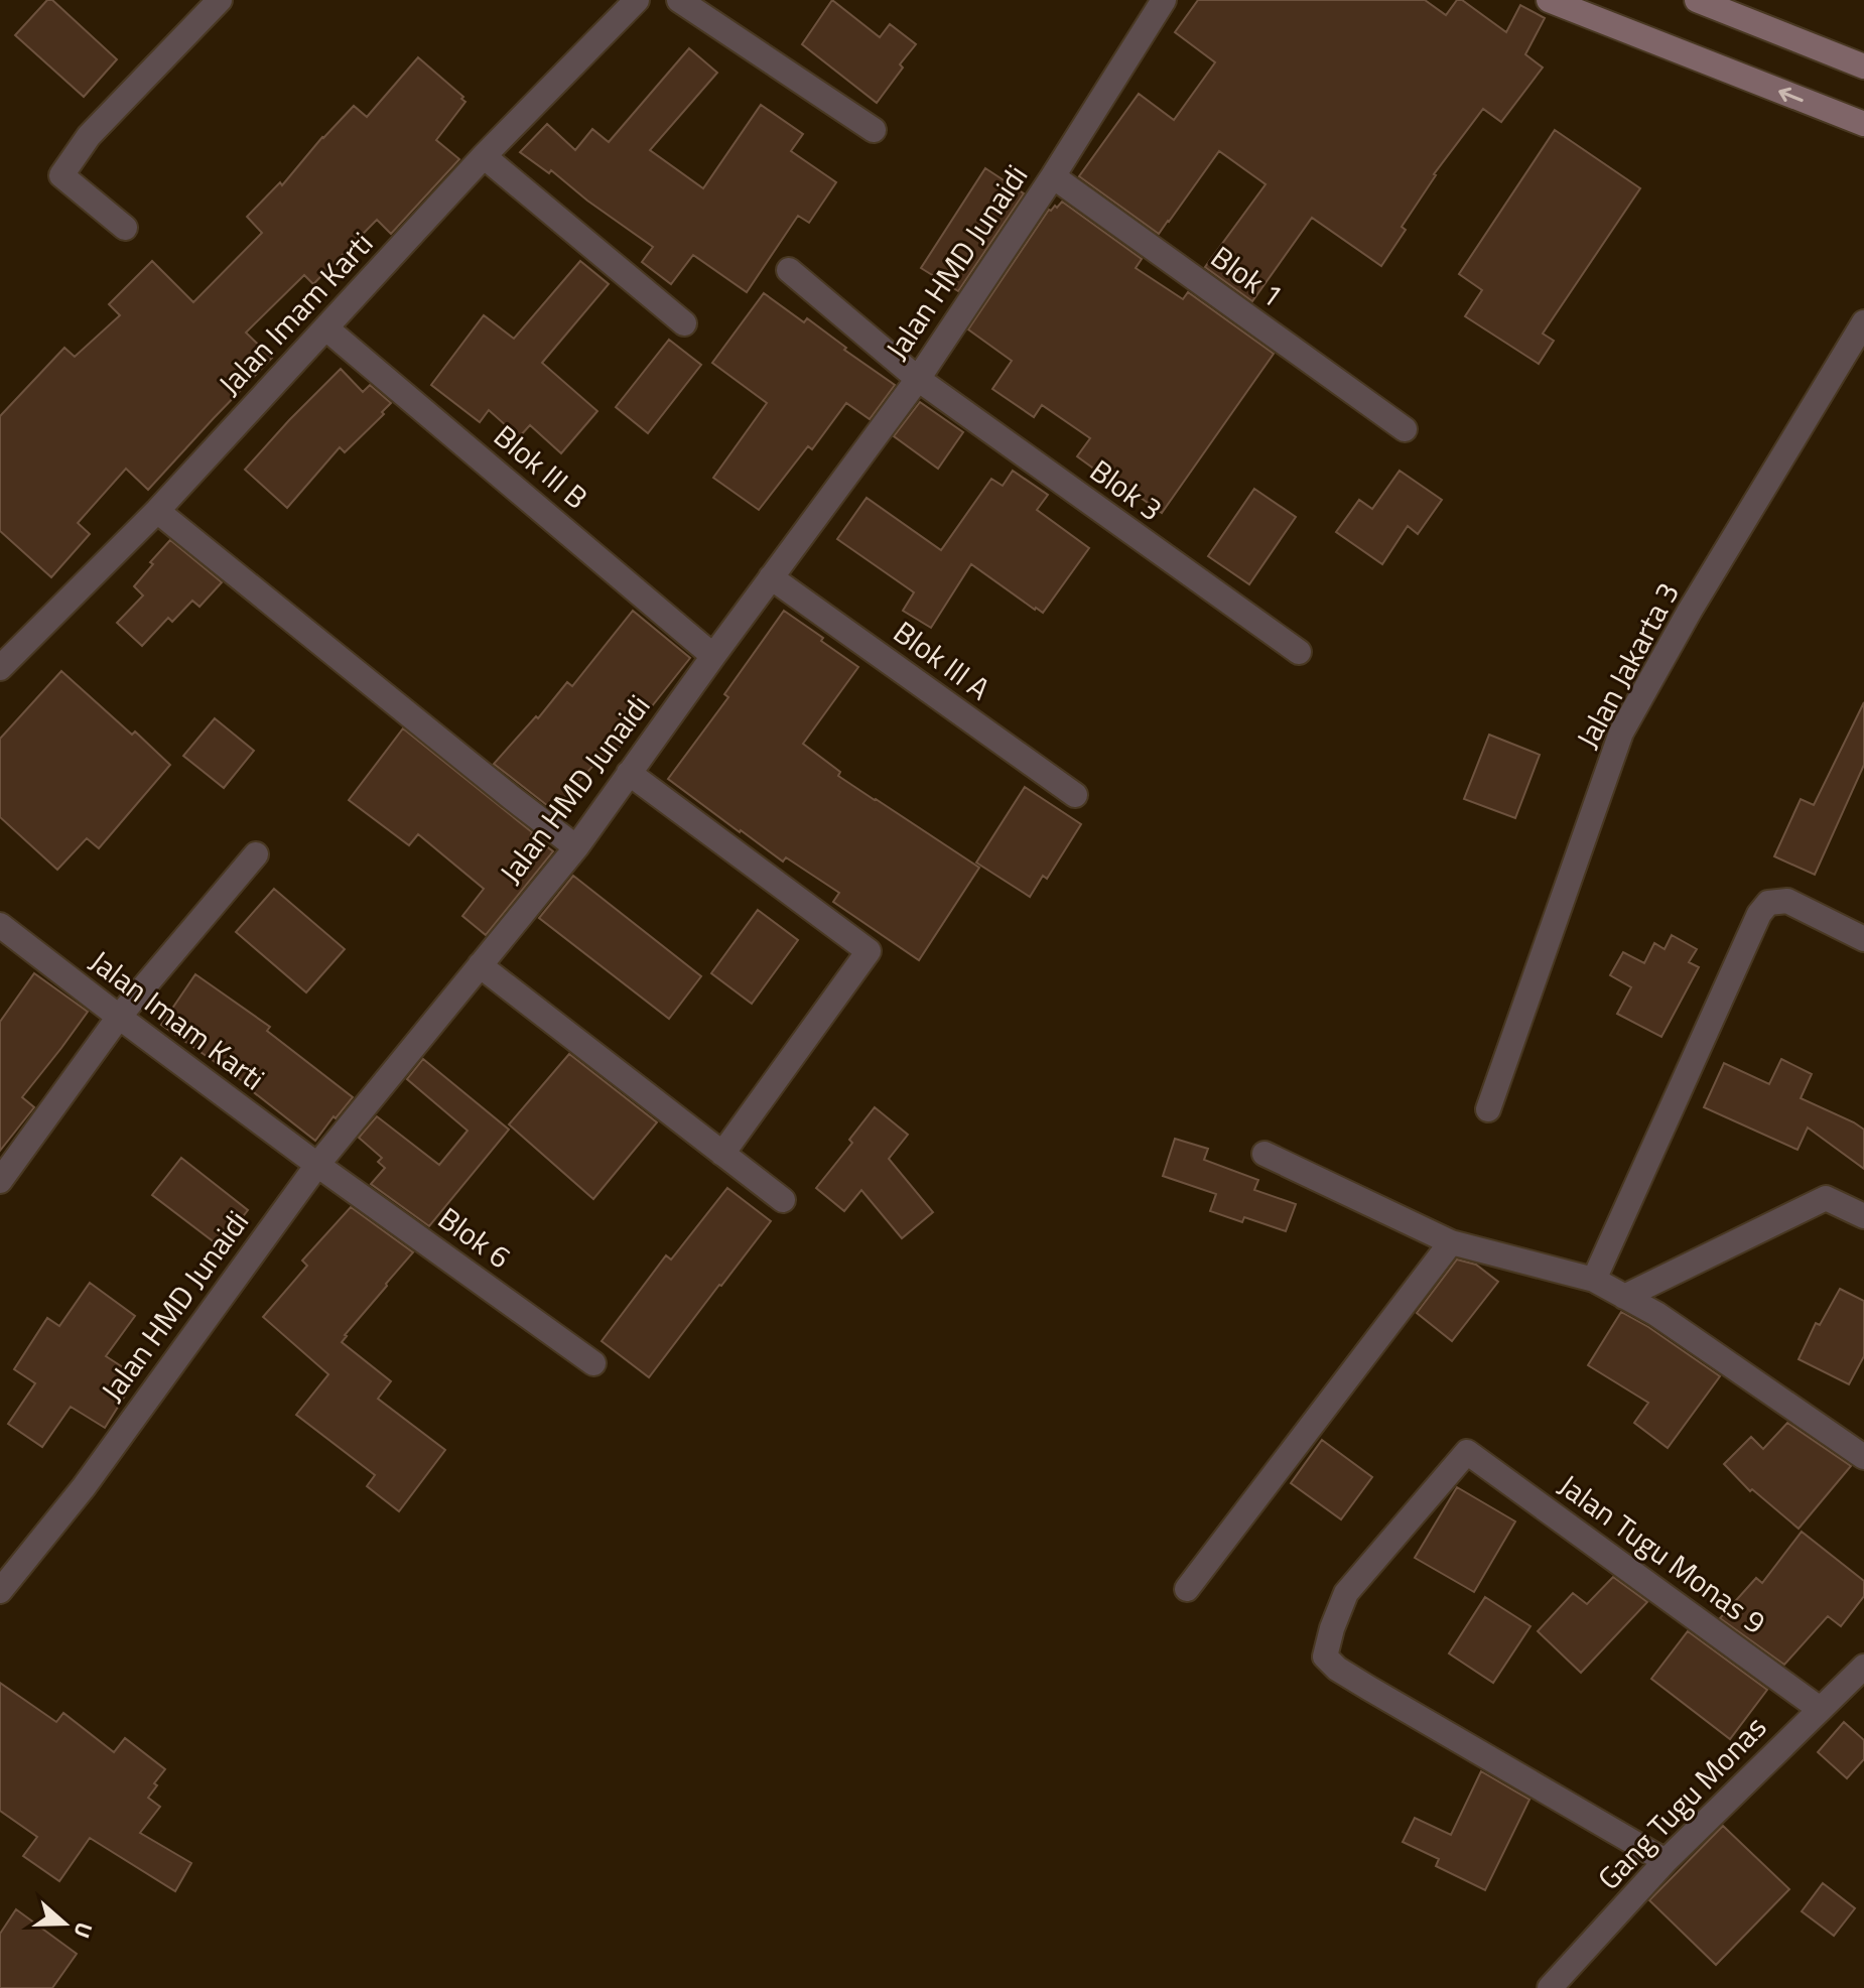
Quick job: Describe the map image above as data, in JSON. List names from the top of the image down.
{
  "streets": {
    "street": [
      "Jalan HMD Junaidi",
      "Blok 1",
      "Jalan Imam Karti",
      "Blok III B",
      "Blok 3",
      "Blok III A",
      "Jalan Jakarta 3",
      "Blok 6",
      "Jalan Tugu Monas 9",
      "Gang Tugu Monas"
    ]
  },
  "crossings": [
    ["Jalan HMD Junaidi", "Blok 1"],
    ["Jalan HMD Junaidi", "Jalan Imam Karti"],
    ["Jalan HMD Junaidi", "Blok III B"],
    ["Jalan HMD Junaidi", "Blok 3"],
    ["Jalan HMD Junaidi", "Blok III A"],
    ["Jalan HMD Junaidi", "Blok 6"],
    ["Jalan Imam Karti", "Blok III B"],
    ["Jalan Imam Karti", "Blok 6"],
    ["Jalan Tugu Monas 9", "Gang Tugu Monas"]
  ],
  "north": "right"
}
